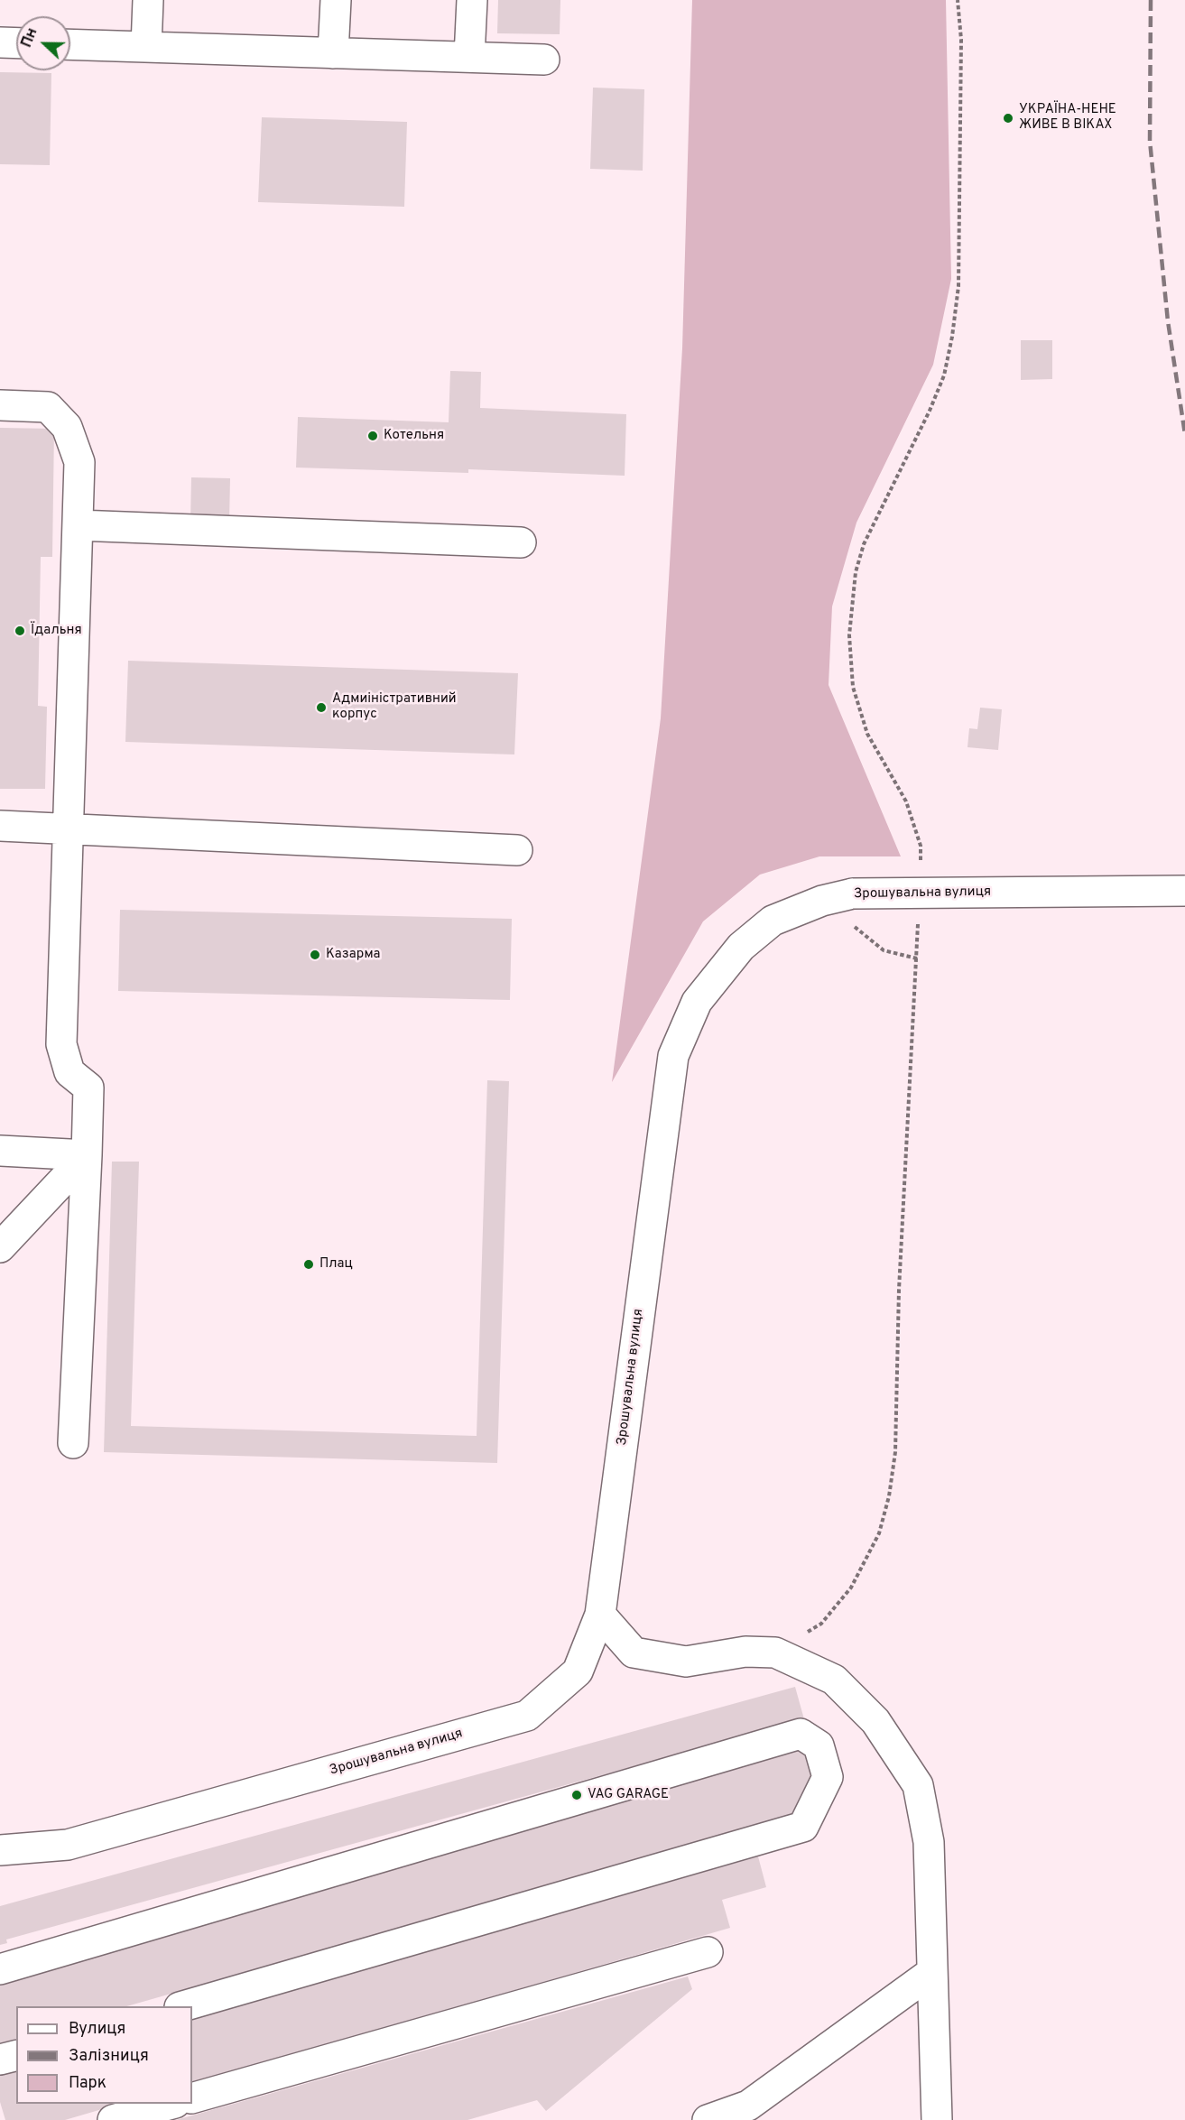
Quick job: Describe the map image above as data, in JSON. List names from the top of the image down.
{
  "streets": {
    "street": ["Зрошувальна вулиця"]
  },
  "places": [
    "УКРАЇНА-НЕНЕ ЖИВЕ В ВІКАХ",
    "Котельня",
    "Їдальня",
    "Адмиіністративний корпус",
    "Казарма",
    "Плац",
    "VAG GARAGE"
  ],
  "legend": ["Вулиця", "Залізниця", "Парк"],
  "north": "left"
}
